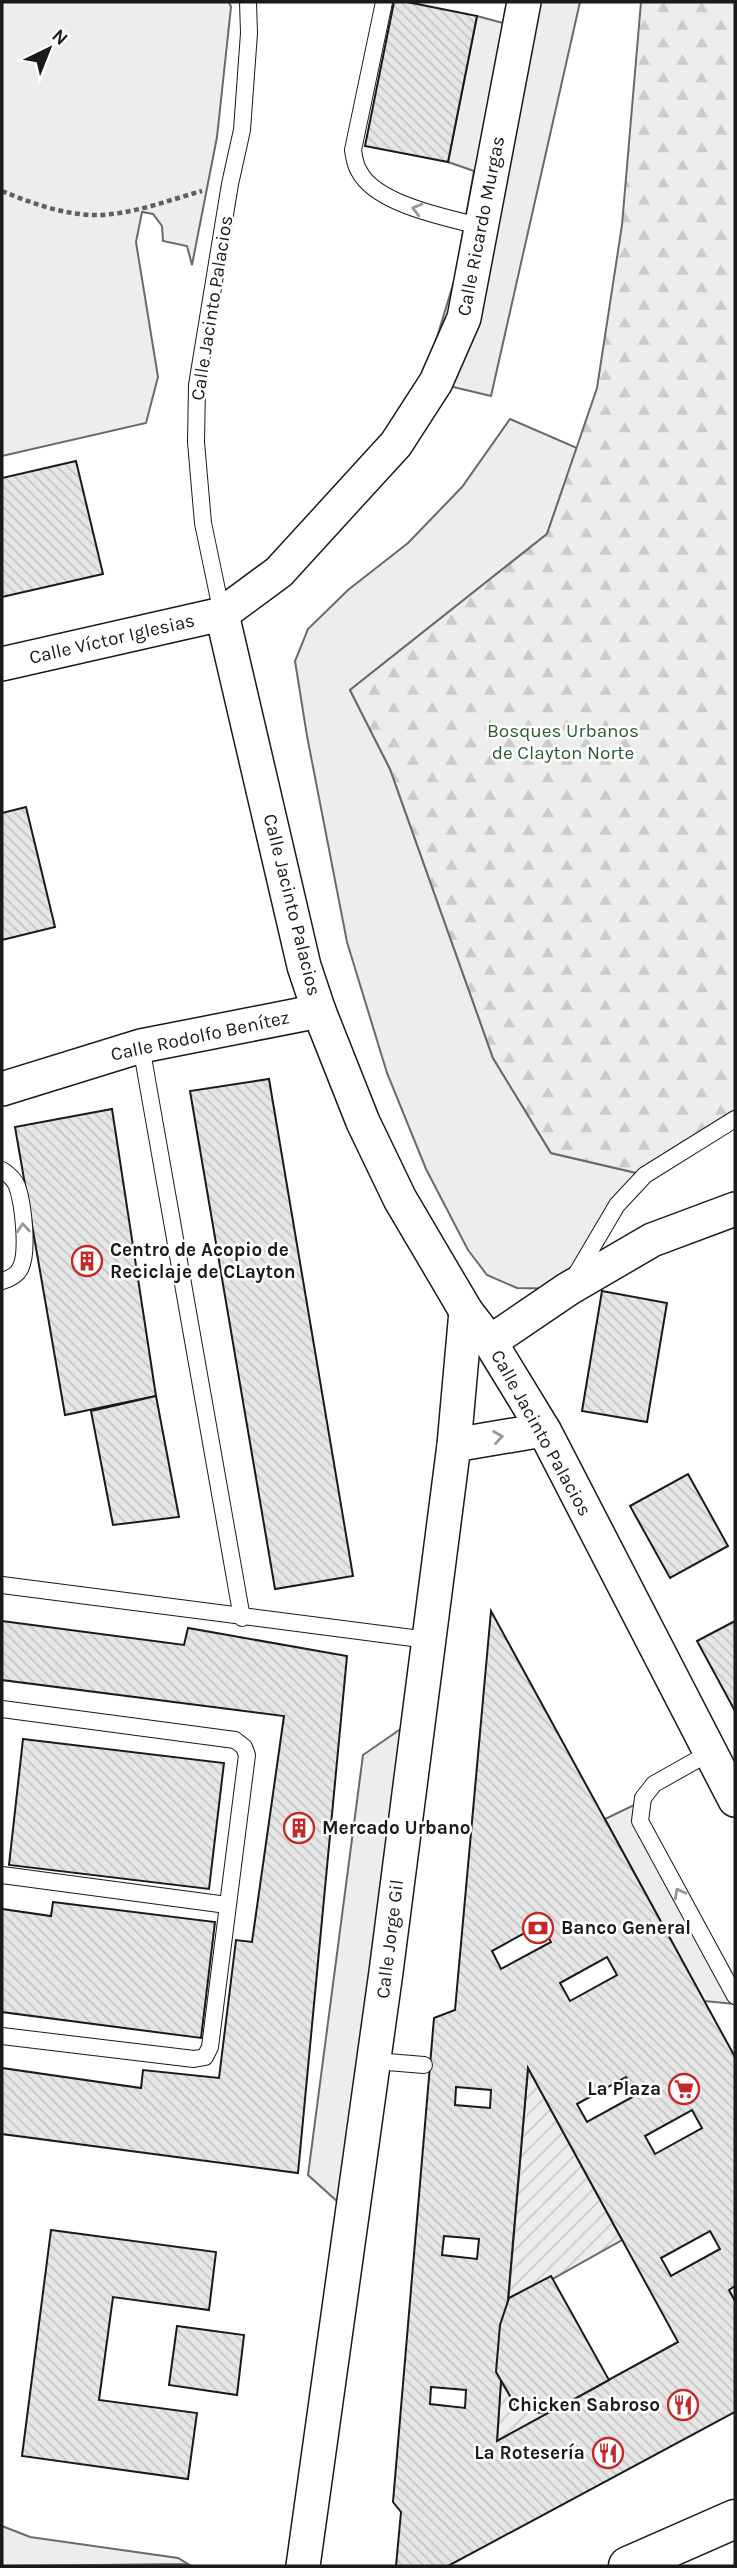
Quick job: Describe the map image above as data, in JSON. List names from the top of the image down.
{
  "streets": {
    "street": [
      "Calle Ricardo Murgas",
      "Calle Jacinto Palacios",
      "Calle Víctor Iglesias",
      "Calle Rodolfo Benítez",
      "Calle Jorge Gil"
    ]
  },
  "crossings": [
    ["Calle Ricardo Murgas", "Calle Jacinto Palacios"],
    ["Calle Ricardo Murgas", "Calle Víctor Iglesias"],
    ["Calle Jacinto Palacios", "Calle Víctor Iglesias"],
    ["Calle Jacinto Palacios", "Calle Rodolfo Benítez"],
    ["Calle Jacinto Palacios", "Calle Jorge Gil"]
  ],
  "parks": ["Bosques Urbanos de Clayton Norte"],
  "places": {
    "building": ["Centro de Acopio de Reciclaje de CLayton", "Mercado Urbano"],
    "bank": ["Banco General"],
    "supermarket": ["La Plaza"],
    "restaurant": ["Chicken Sabroso", "La Rotesería"]
  },
  "north": "top right"
}
